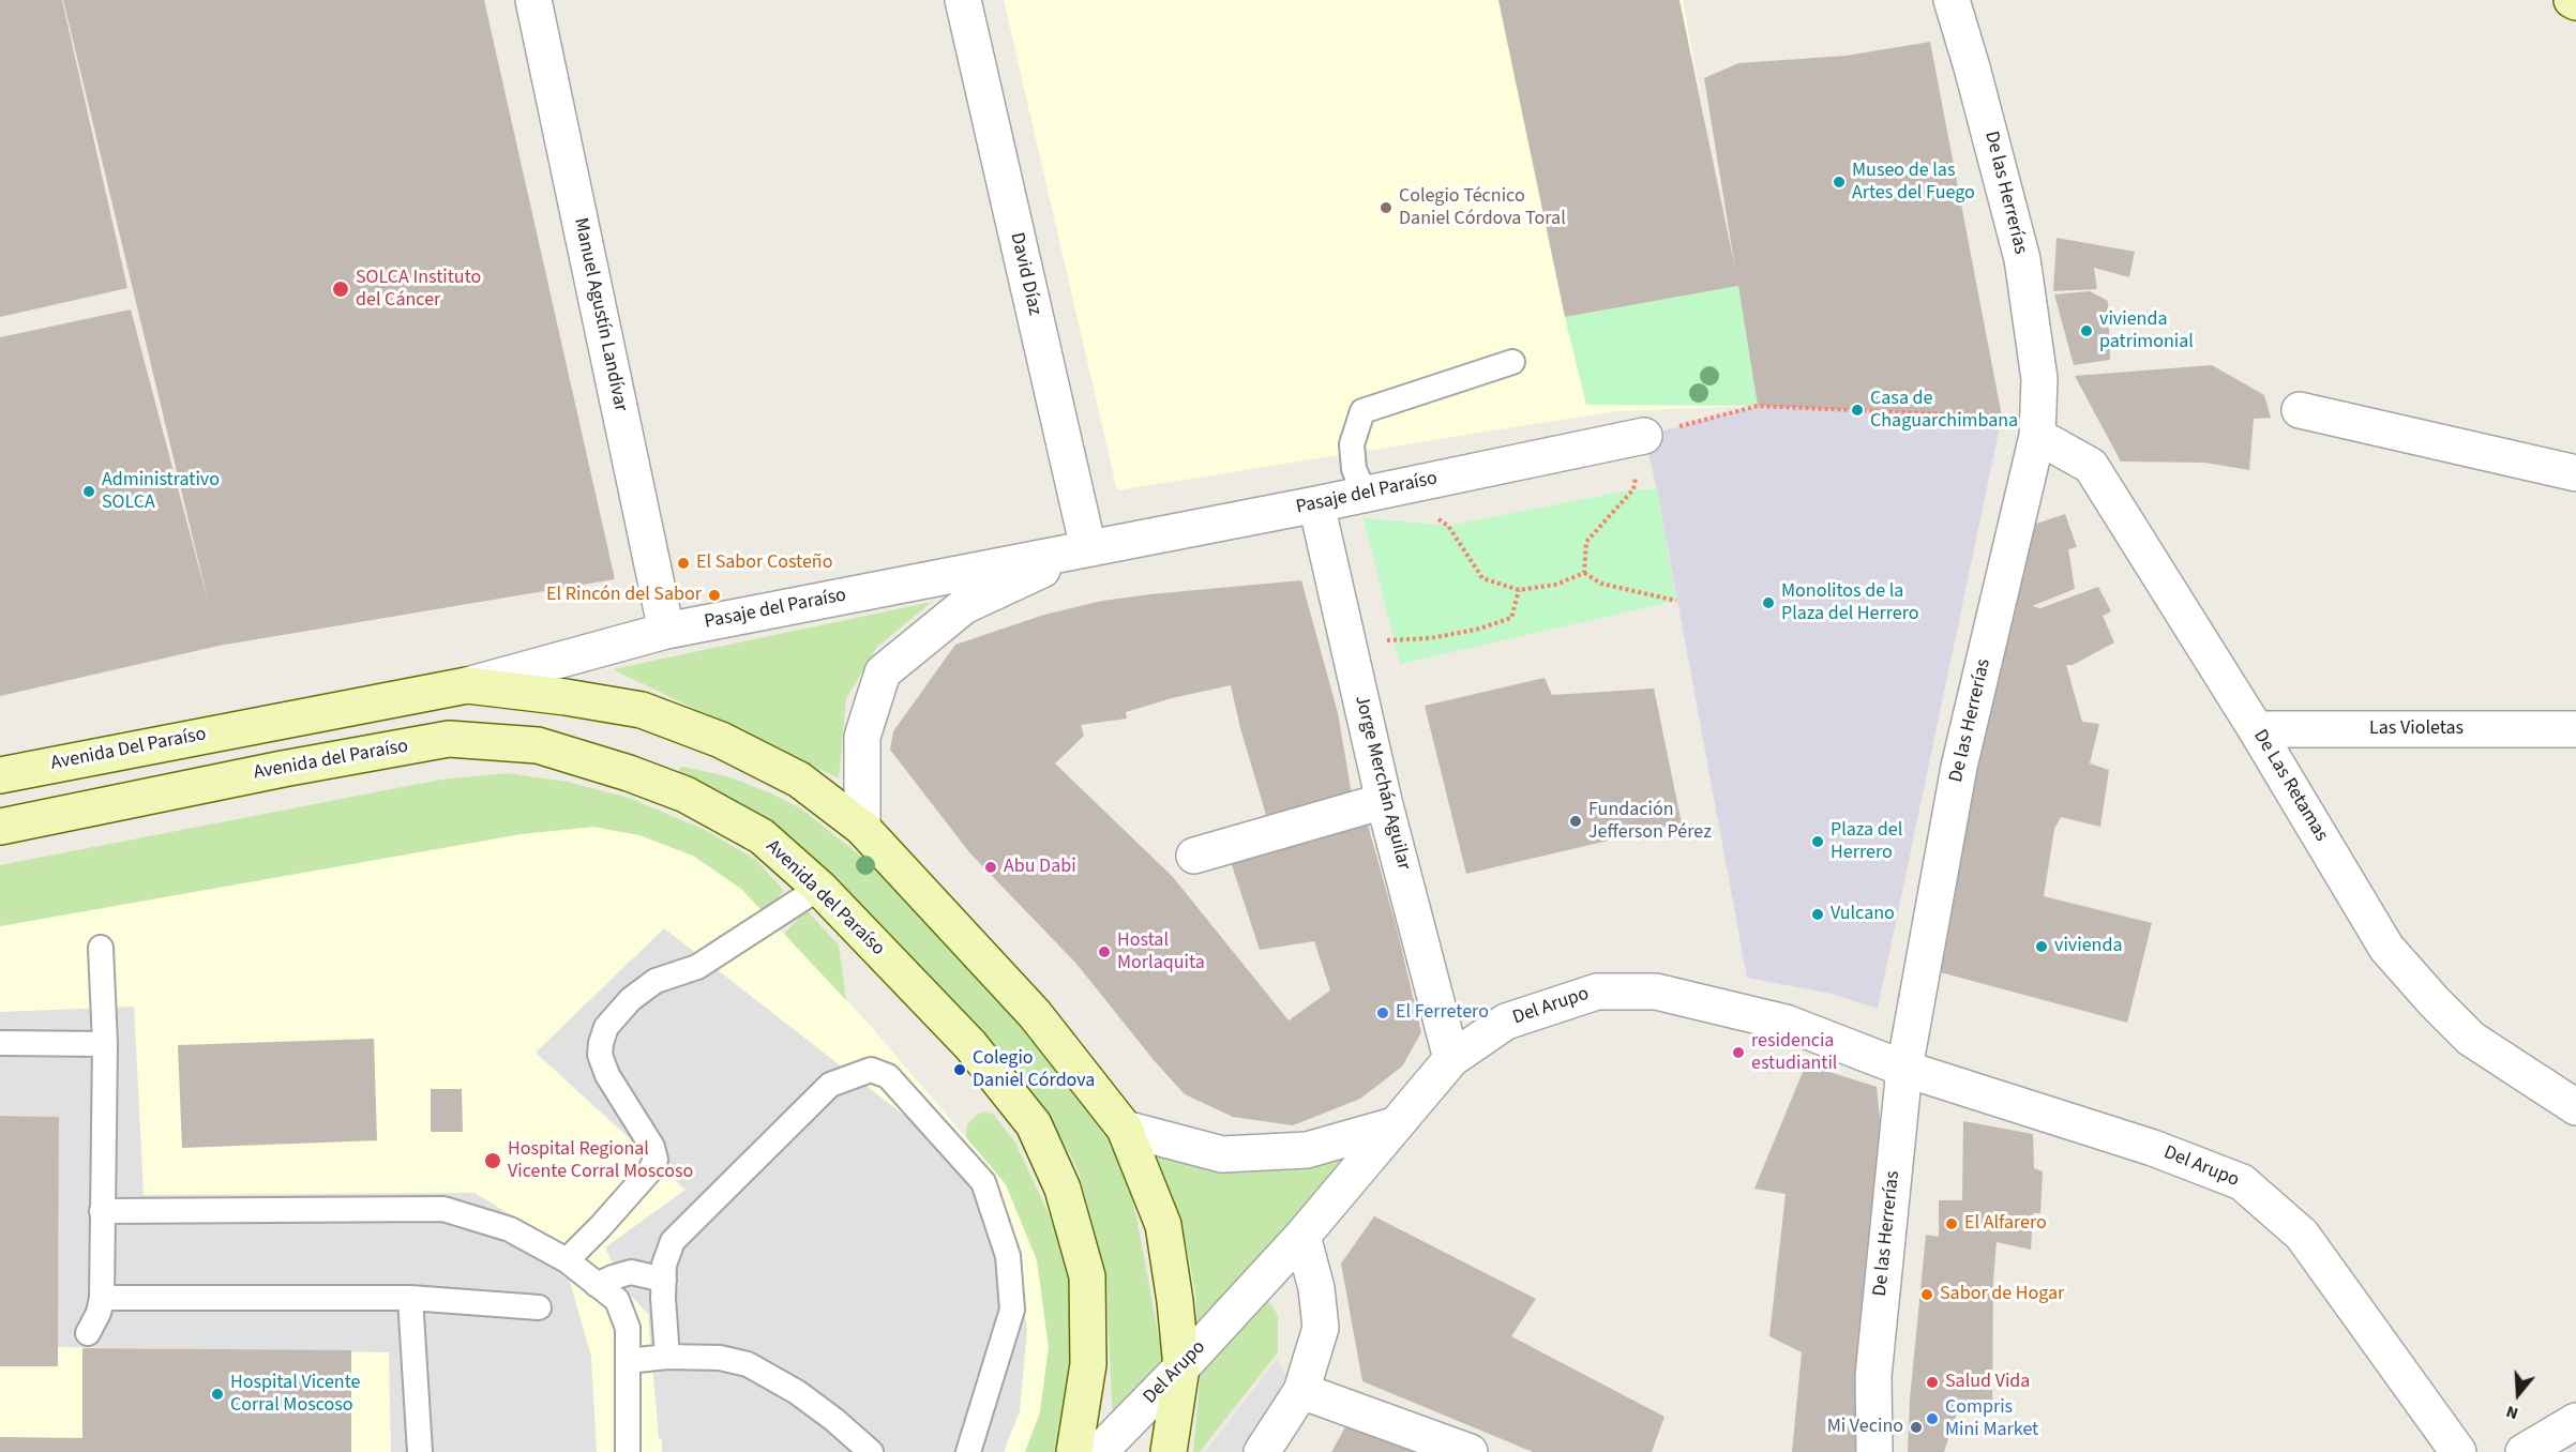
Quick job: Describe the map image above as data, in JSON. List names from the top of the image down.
{
  "streets": {
    "main road": ["Avenida Del Paraíso", "Avenida del Paraíso"],
    "street": [
      "De las Herrerías",
      "David Díaz",
      "Manuel Agustín Landívar",
      "Pasaje del Paraíso",
      "Las Violetas",
      "Jorge Merchán Aguilar",
      "De Las Retamas",
      "Del Arupo"
    ]
  },
  "crossings": [
    ["De las Herrerías", "De Las Retamas"],
    ["De las Herrerías", "Del Arupo"],
    ["David Díaz", "Pasaje del Paraíso"],
    ["Manuel Agustín Landívar", "Pasaje del Paraíso"],
    ["Pasaje del Paraíso", "Avenida Del Paraíso"],
    ["Pasaje del Paraíso", "Jorge Merchán Aguilar"],
    ["Las Violetas", "De Las Retamas"],
    ["Jorge Merchán Aguilar", "Del Arupo"]
  ],
  "places": [
    "Museo de las Artes del Fuego",
    "Colegio Técnico Daniel Córdova Toral",
    "SOLCA Instituto del Cáncer",
    "vivienda patrimonial",
    "Casa de Chaguarchimbana",
    "Administrativo SOLCA",
    "El Sabor Costeño",
    "El Rincón del Sabor",
    "Monolitos de la Plaza del Herrero",
    "Fundación Jefferson Pérez",
    "Plaza del Herrero",
    "Abu Dabi",
    "Vulcano",
    "vivienda",
    "Hostal Morlaquita",
    "El Ferretero",
    "residencia estudiantil",
    "Colegio Daniel Córdova",
    "Hospital Regional Vicente Corral Moscoso",
    "El Alfarero",
    "Sabor de Hogar",
    "Salud Vida",
    "Hospital Vicente Corral Moscoso",
    "Compris Mini Market",
    "Mi Vecino"
  ],
  "north": "bottom"
}
